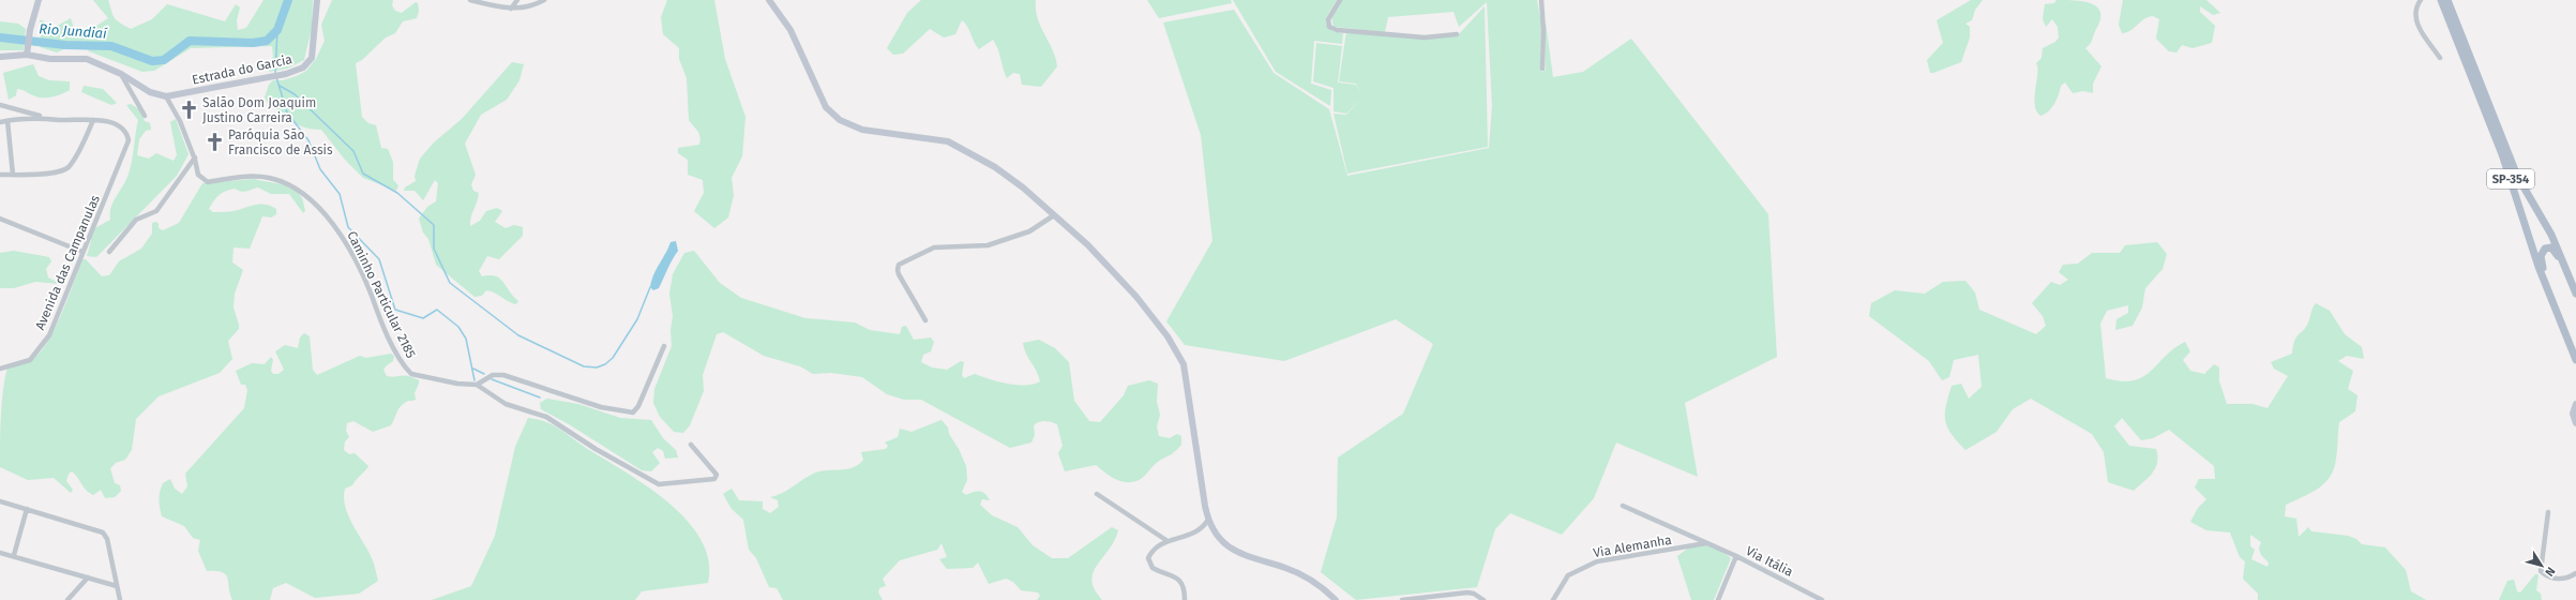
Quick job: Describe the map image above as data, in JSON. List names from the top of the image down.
{
  "streets": {
    "main road": ["Estrada do Garcia", "SP-354"],
    "street": [
      "Avenida das Campanulas",
      "Caminho Particular 2185",
      "Via Alemanha",
      "Via Itália"
    ]
  },
  "crossings": [
    ["Via Alemanha", "Via Itália"]
  ],
  "water": ["Rio Jundiaí"],
  "places": {
    "church": ["Salão Dom Joaquim Justino Carreira", "Paróquia São Francisco de Assis"]
  },
  "north": "bottom right"
}
